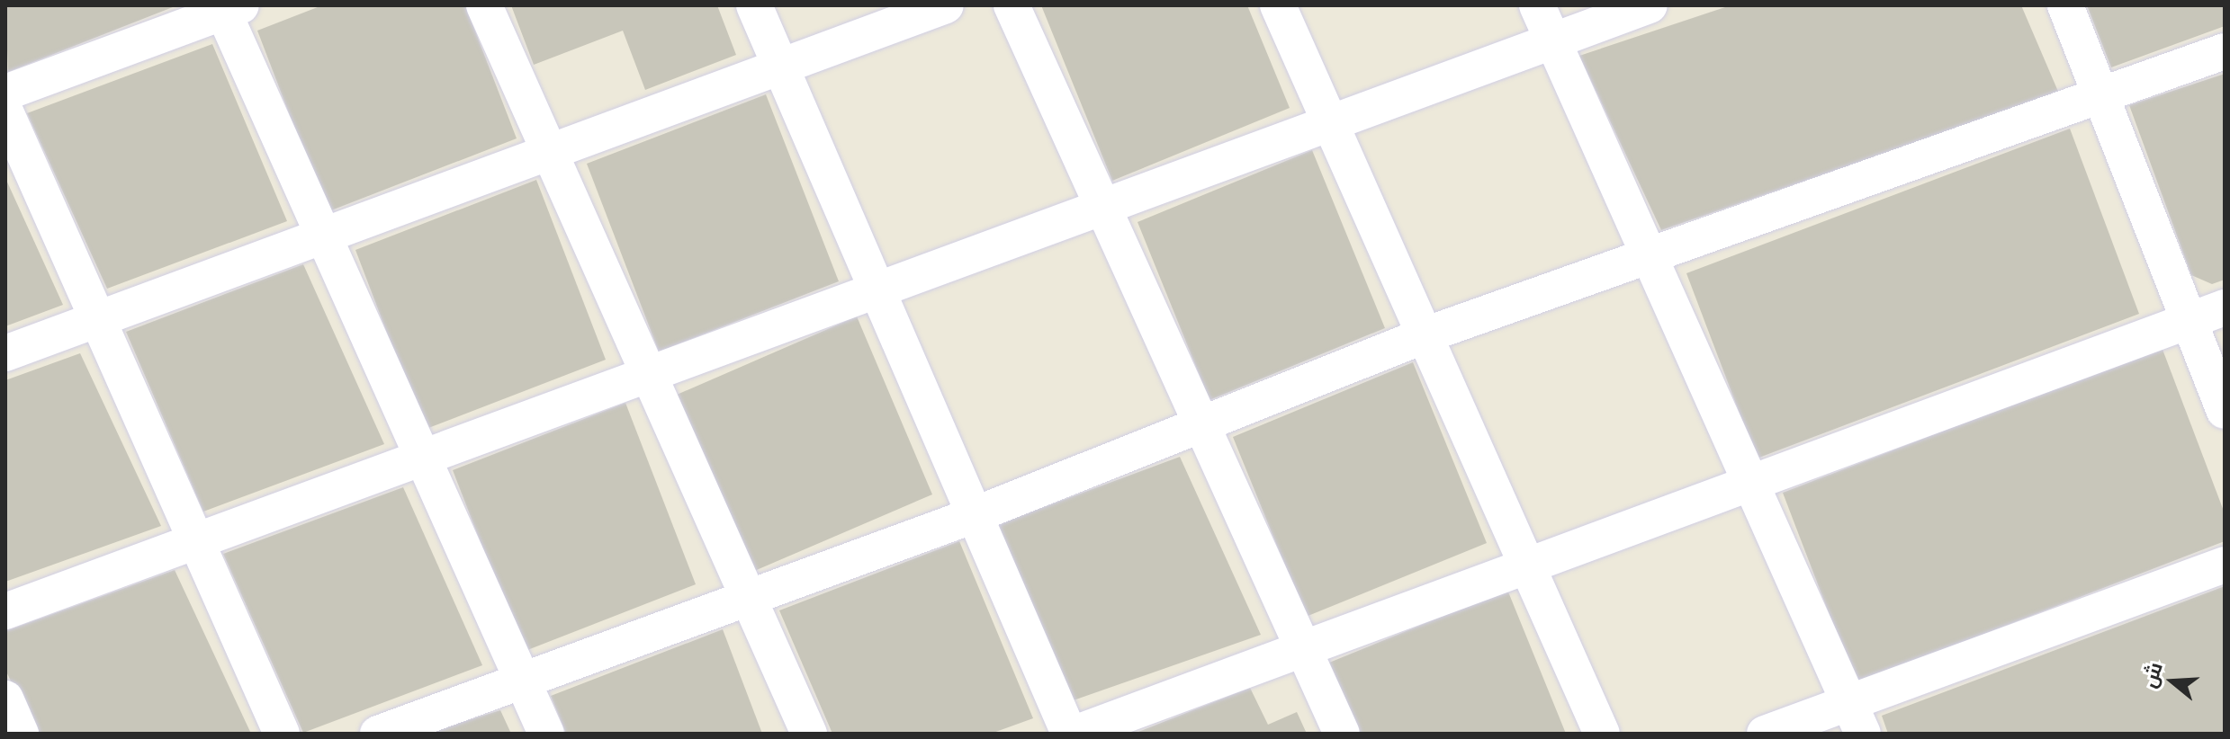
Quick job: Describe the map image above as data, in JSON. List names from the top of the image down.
{
  "north": "left"
}
